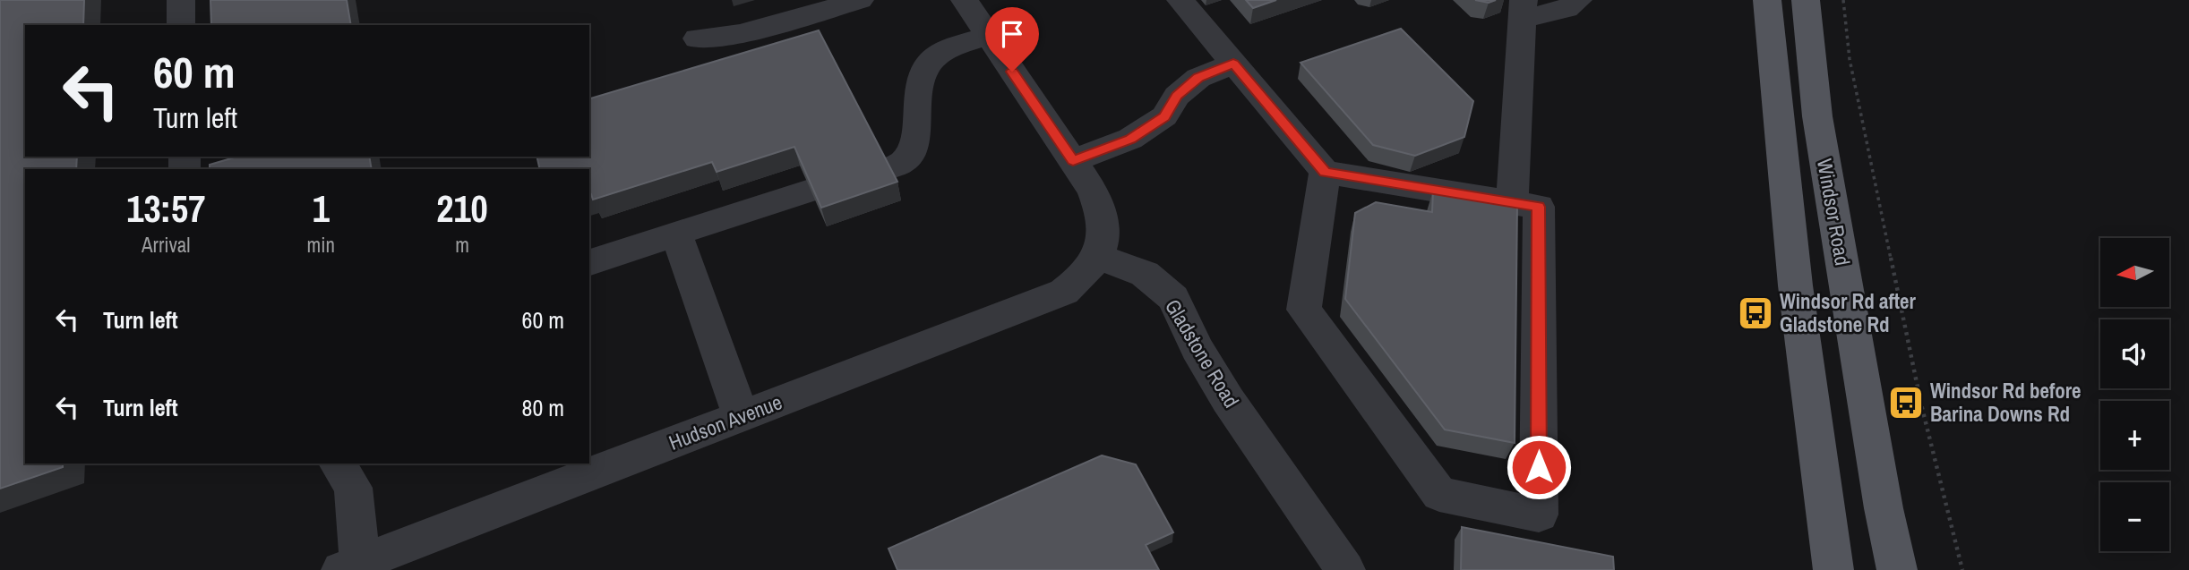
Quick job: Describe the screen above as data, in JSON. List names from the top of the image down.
{
  "streets": {
    "main road": ["Windsor Road"],
    "street": ["Gladstone Road", "Hudson Avenue"]
  },
  "crossings": [
    ["Gladstone Road", "Hudson Avenue"]
  ],
  "places": {
    "bus stop": ["Windsor Rd after Gladstone Rd", "Windsor Rd before Barina Downs Rd"]
  },
  "north": "left",
  "page": {
    "turn": ["60 m", "Turn left"],
    "eta": [
      "13:57",
      "Arrival",
      "1",
      "min",
      "210",
      "m"
    ],
    "map_buttons": ["+", "−"],
    "list": [
      {
        "name": "Turn left",
        "value": "60 m"
      },
      {
        "name": "Turn left",
        "value": "80 m"
      }
    ]
  }
}
